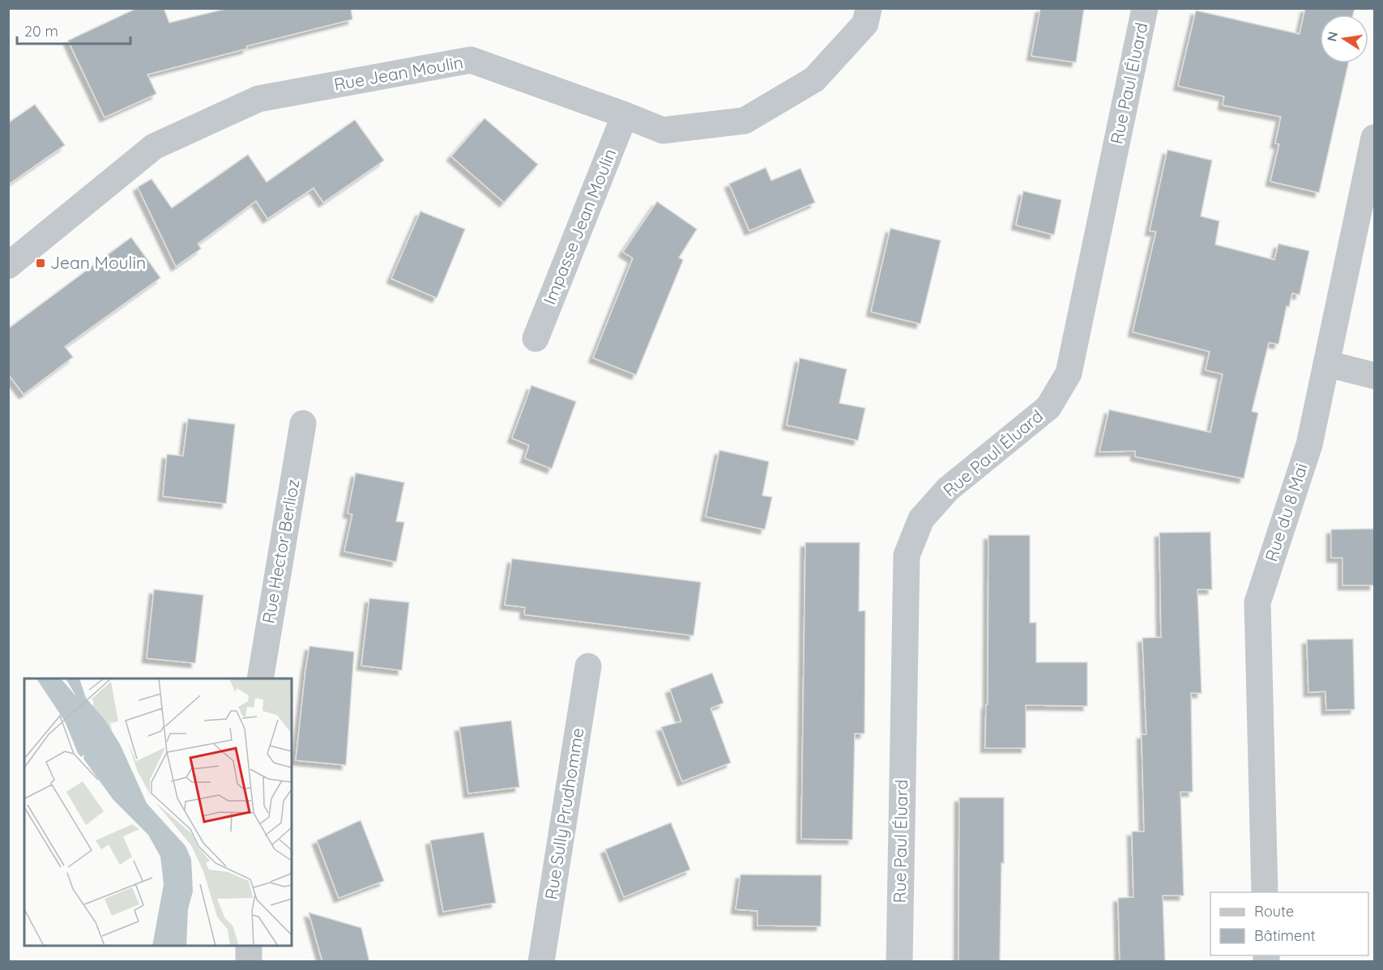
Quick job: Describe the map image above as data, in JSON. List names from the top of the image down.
{
  "streets": {
    "street": [
      "Rue Jean Moulin",
      "Rue Paul Éluard",
      "Impasse Jean Moulin",
      "Rue du 8 Mai",
      "Rue Hector Berlioz",
      "Rue Sully Prudhomme"
    ]
  },
  "crossings": [
    ["Rue Jean Moulin", "Impasse Jean Moulin"]
  ],
  "places": {
    "transit": ["Jean Moulin"]
  },
  "legend": ["Route", "Bâtiment"],
  "scale_bar": "20 m",
  "north": "left"
}
